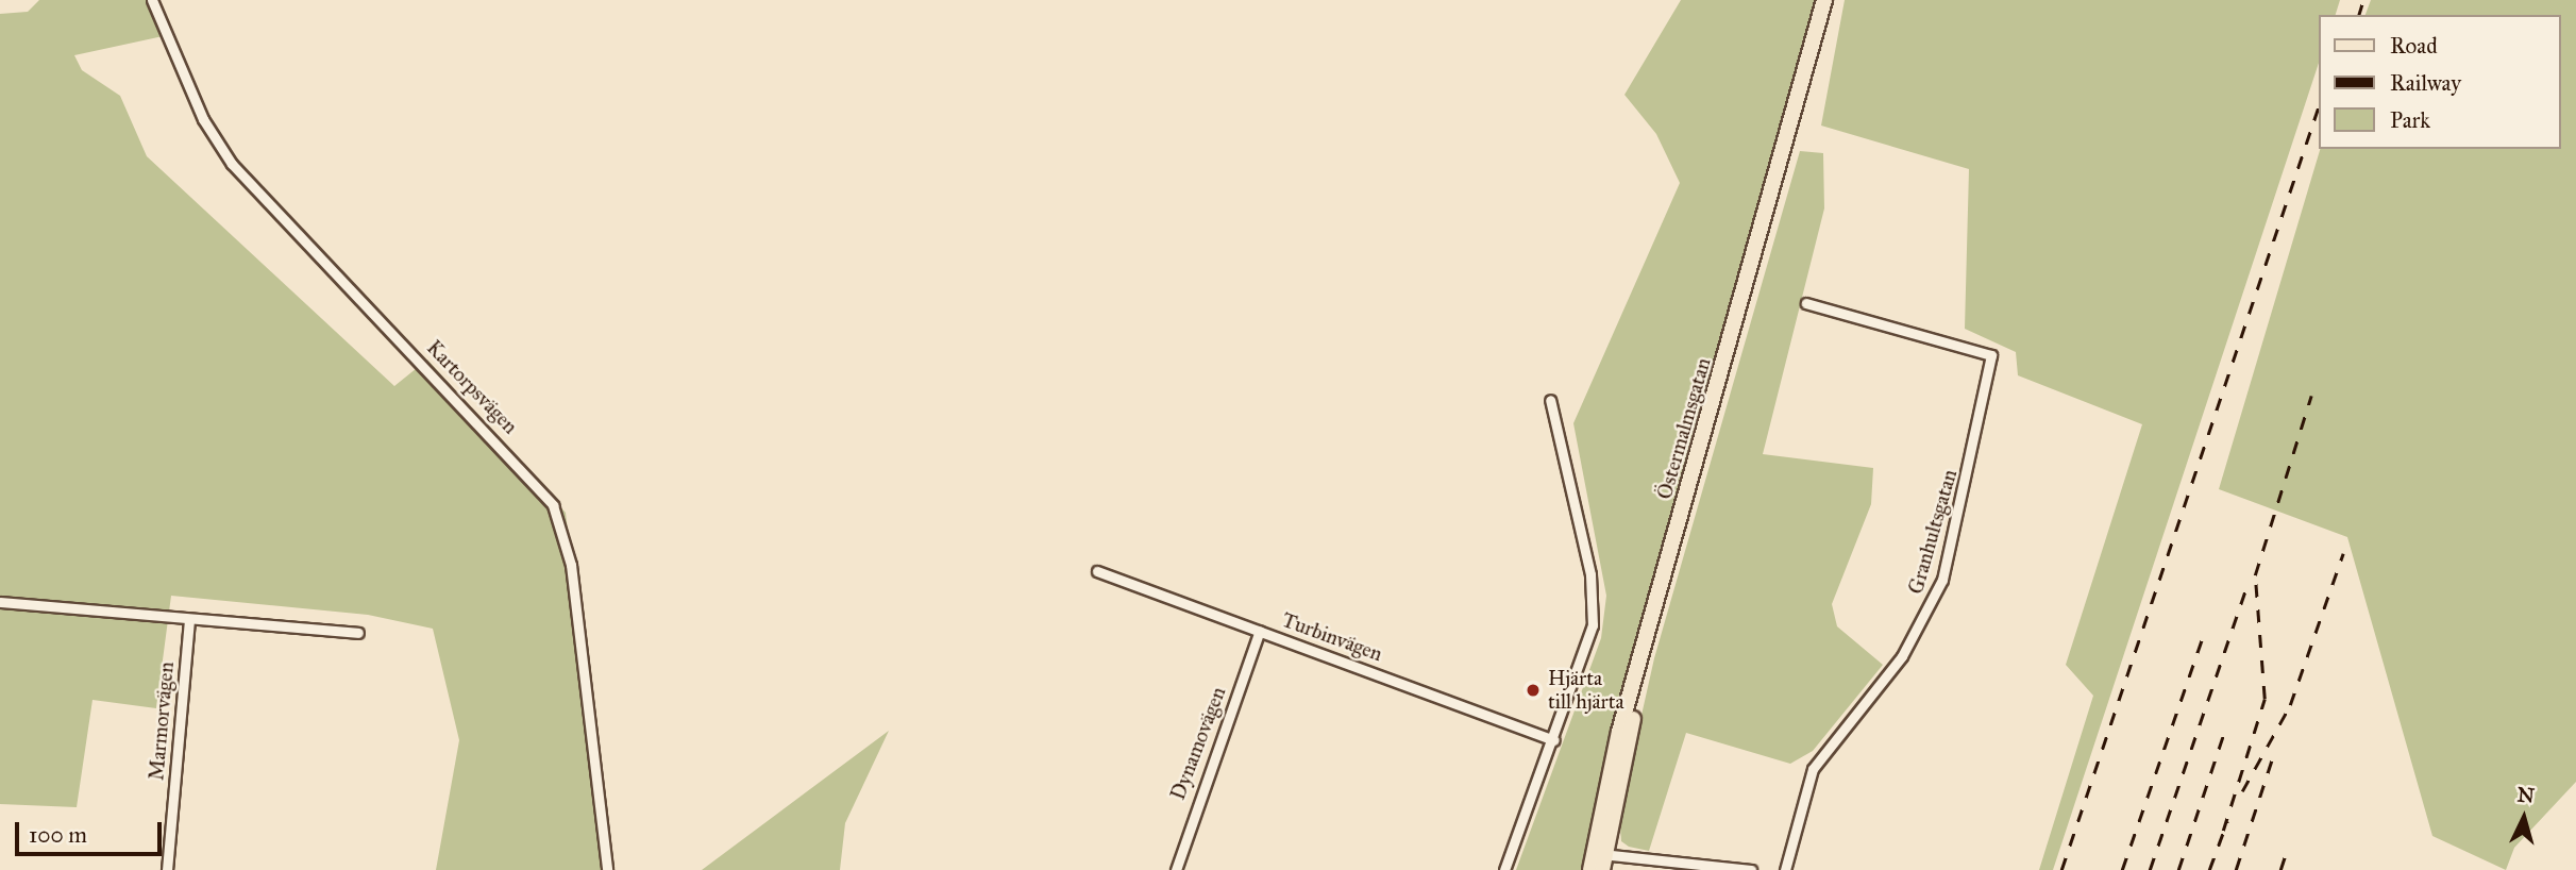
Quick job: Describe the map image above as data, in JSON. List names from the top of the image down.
{
  "streets": {
    "main road": ["Östermalmsgatan"],
    "street": [
      "Kartorpsvägen",
      "Granhultsgatan",
      "Turbinvägen",
      "Marmorvägen",
      "Dynamovägen"
    ]
  },
  "crossings": [
    ["Turbinvägen", "Dynamovägen"]
  ],
  "places": ["Hjärta till hjärta"],
  "legend": ["Road", "Railway", "Park"],
  "scale_bar": "100 m",
  "north": "top"
}
